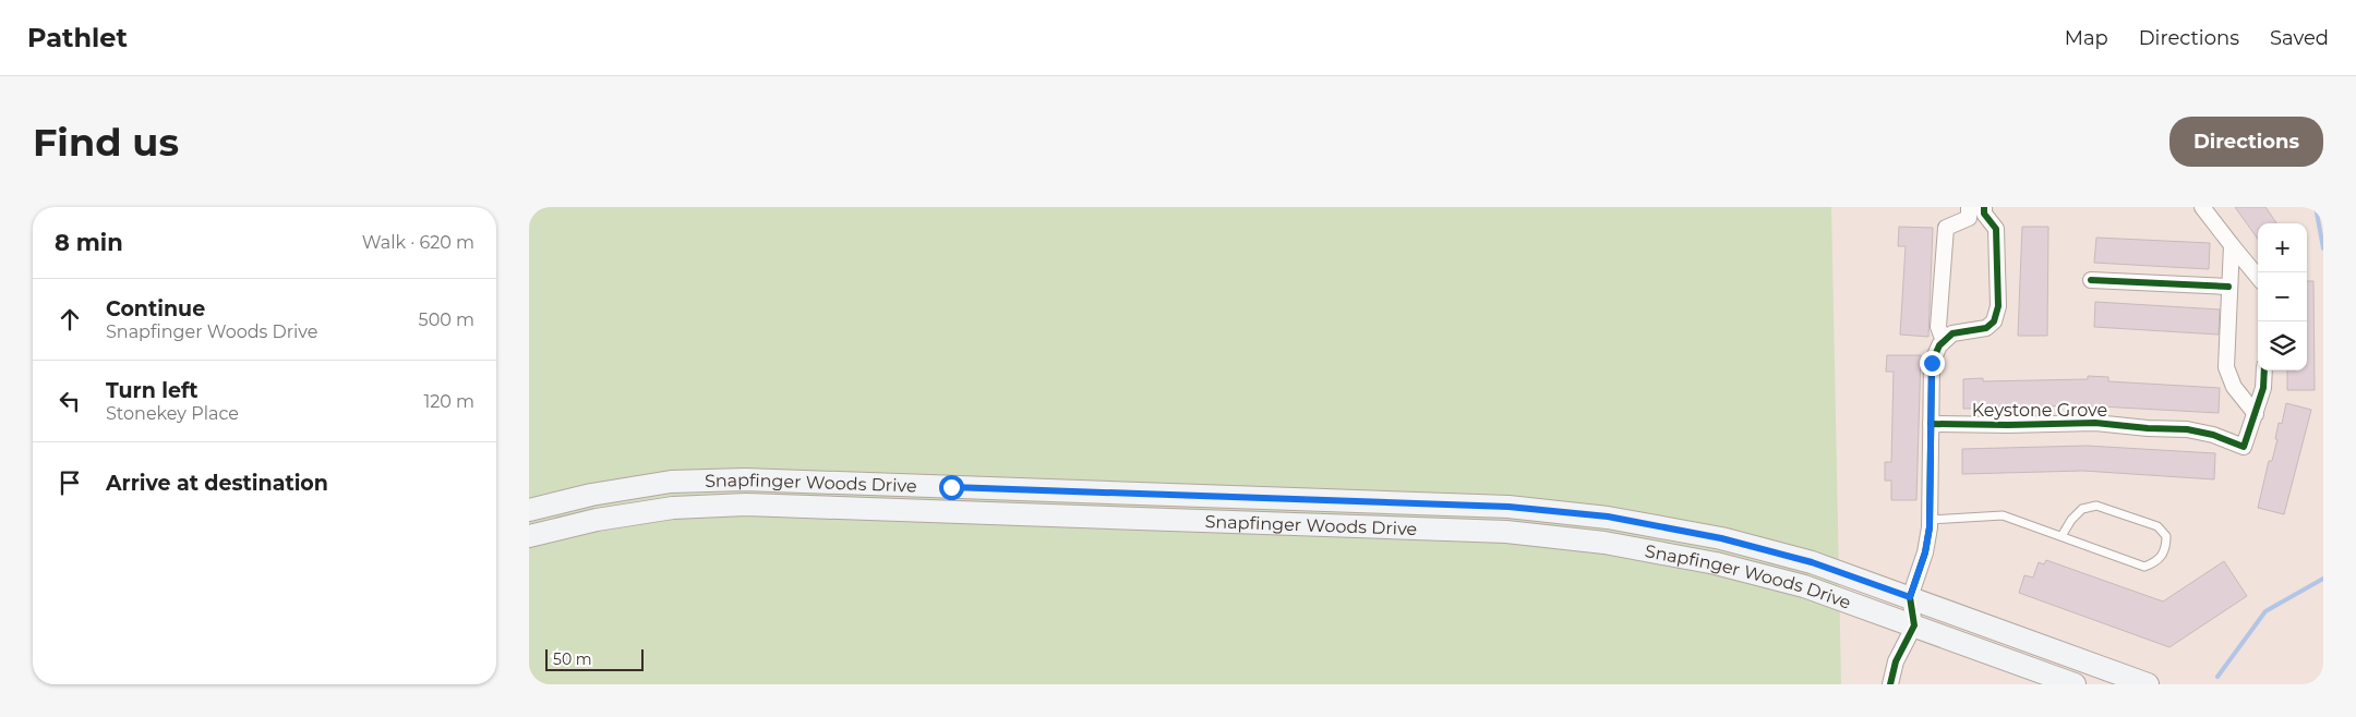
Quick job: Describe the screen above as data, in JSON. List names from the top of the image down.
{
  "streets": {
    "main road": ["Snapfinger Woods Drive"],
    "street": ["Keystone Grove"]
  },
  "scale_bar": "50 m",
  "page": {
    "header": "Pathlet",
    "nav": ["Map", "Directions", "Saved"],
    "buttons": "Directions",
    "title": "Find us",
    "heading": ["8 min", "Walk · 620 m"],
    "map_buttons": ["+", "−"],
    "list": [
      ["Continue", "Snapfinger Woods Drive", "500 m"],
      ["Turn left", "Stonekey Place", "120 m"],
      "Arrive at destination"
    ],
    "scale": "50 m"
  }
}
